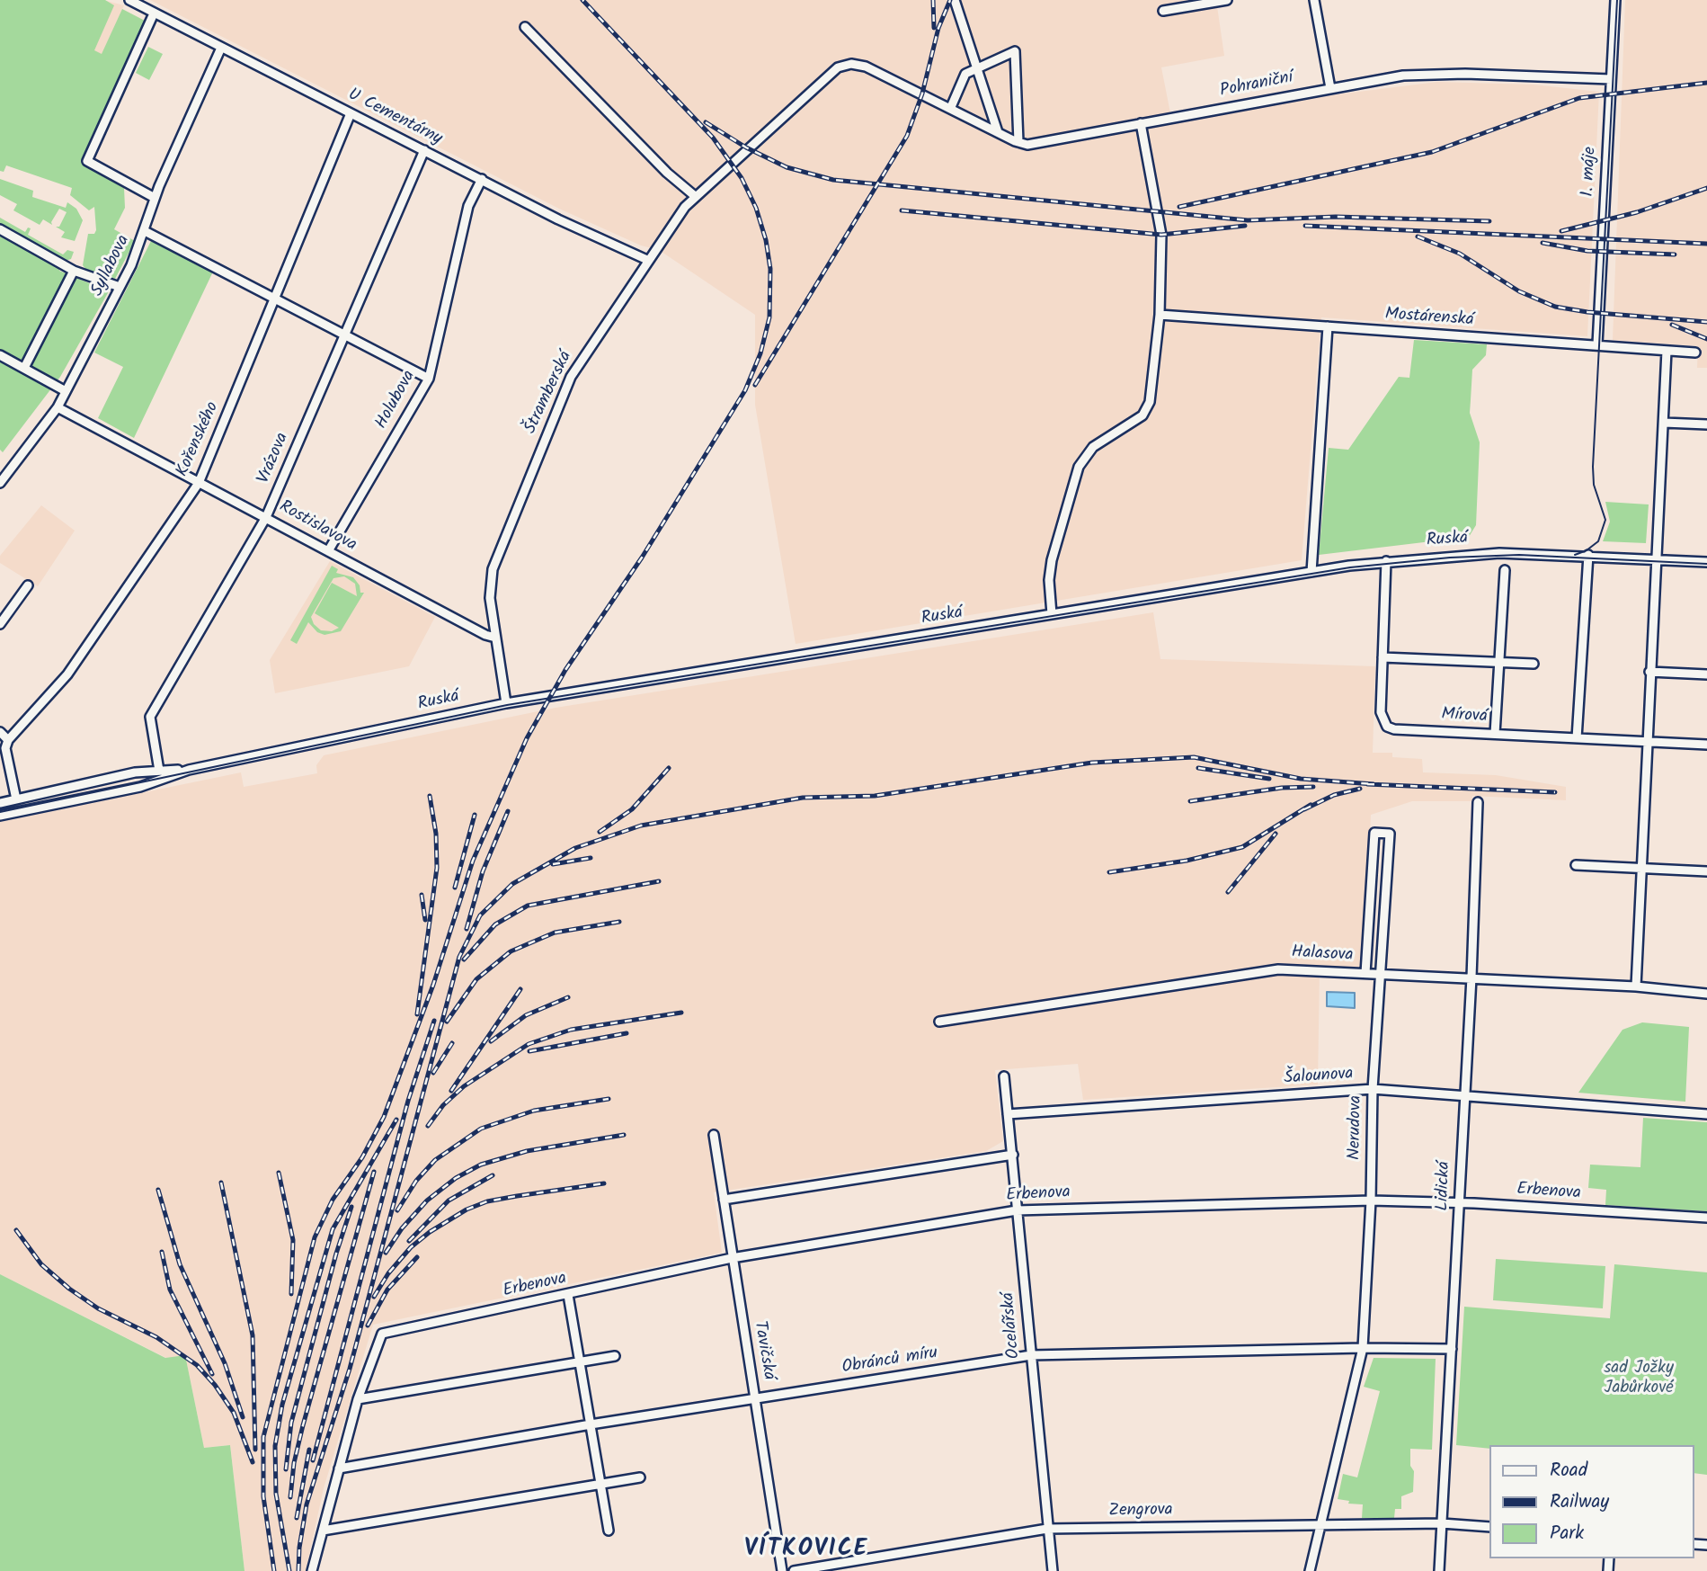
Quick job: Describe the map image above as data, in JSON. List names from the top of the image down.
{
  "streets": {
    "street": [
      "Pohraniční",
      "U Cementárny",
      "1. máje",
      "Syllabova",
      "Mostárenská",
      "Štramberská",
      "Holubova",
      "Kořenského",
      "Vrázova",
      "Rostislavova",
      "Ruská",
      "Mírová",
      "Halasova",
      "Šalounova",
      "Nerudova",
      "Lidická",
      "Erbenova",
      "Ocelářská",
      "Tavičská",
      "Obránců míru",
      "Zengrova"
    ]
  },
  "crossings": [
    ["Pohraniční", "1. máje"],
    ["Pohraniční", "Štramberská"],
    ["U Cementárny", "Syllabova"],
    ["U Cementárny", "Štramberská"],
    ["U Cementárny", "Holubova"],
    ["U Cementárny", "Kořenského"],
    ["U Cementárny", "Vrázova"],
    ["1. máje", "Mostárenská"],
    ["Syllabova", "Rostislavova"],
    ["Štramberská", "Rostislavova"],
    ["Štramberská", "Ruská"],
    ["Holubova", "Rostislavova"],
    ["Kořenského", "Rostislavova"],
    ["Vrázova", "Rostislavova"],
    ["Vrázova", "Ruská"],
    ["Ruská", "Mírová"],
    ["Halasova", "Nerudova"],
    ["Halasova", "Lidická"],
    ["Šalounova", "Nerudova"],
    ["Šalounova", "Lidická"],
    ["Šalounova", "Ocelářská"],
    ["Nerudova", "Erbenova"],
    ["Nerudova", "Obránců míru"],
    ["Nerudova", "Zengrova"],
    ["Lidická", "Erbenova"],
    ["Lidická", "Obránců míru"],
    ["Lidická", "Zengrova"],
    ["Erbenova", "Ocelářská"],
    ["Erbenova", "Tavičská"],
    ["Ocelářská", "Obránců míru"],
    ["Ocelářská", "Zengrova"],
    ["Tavičská", "Obránců míru"]
  ],
  "districts": ["VÍTKOVICE"],
  "parks": ["sad Jožky Jabůrkové"],
  "legend": ["Road", "Railway", "Park"]
}
